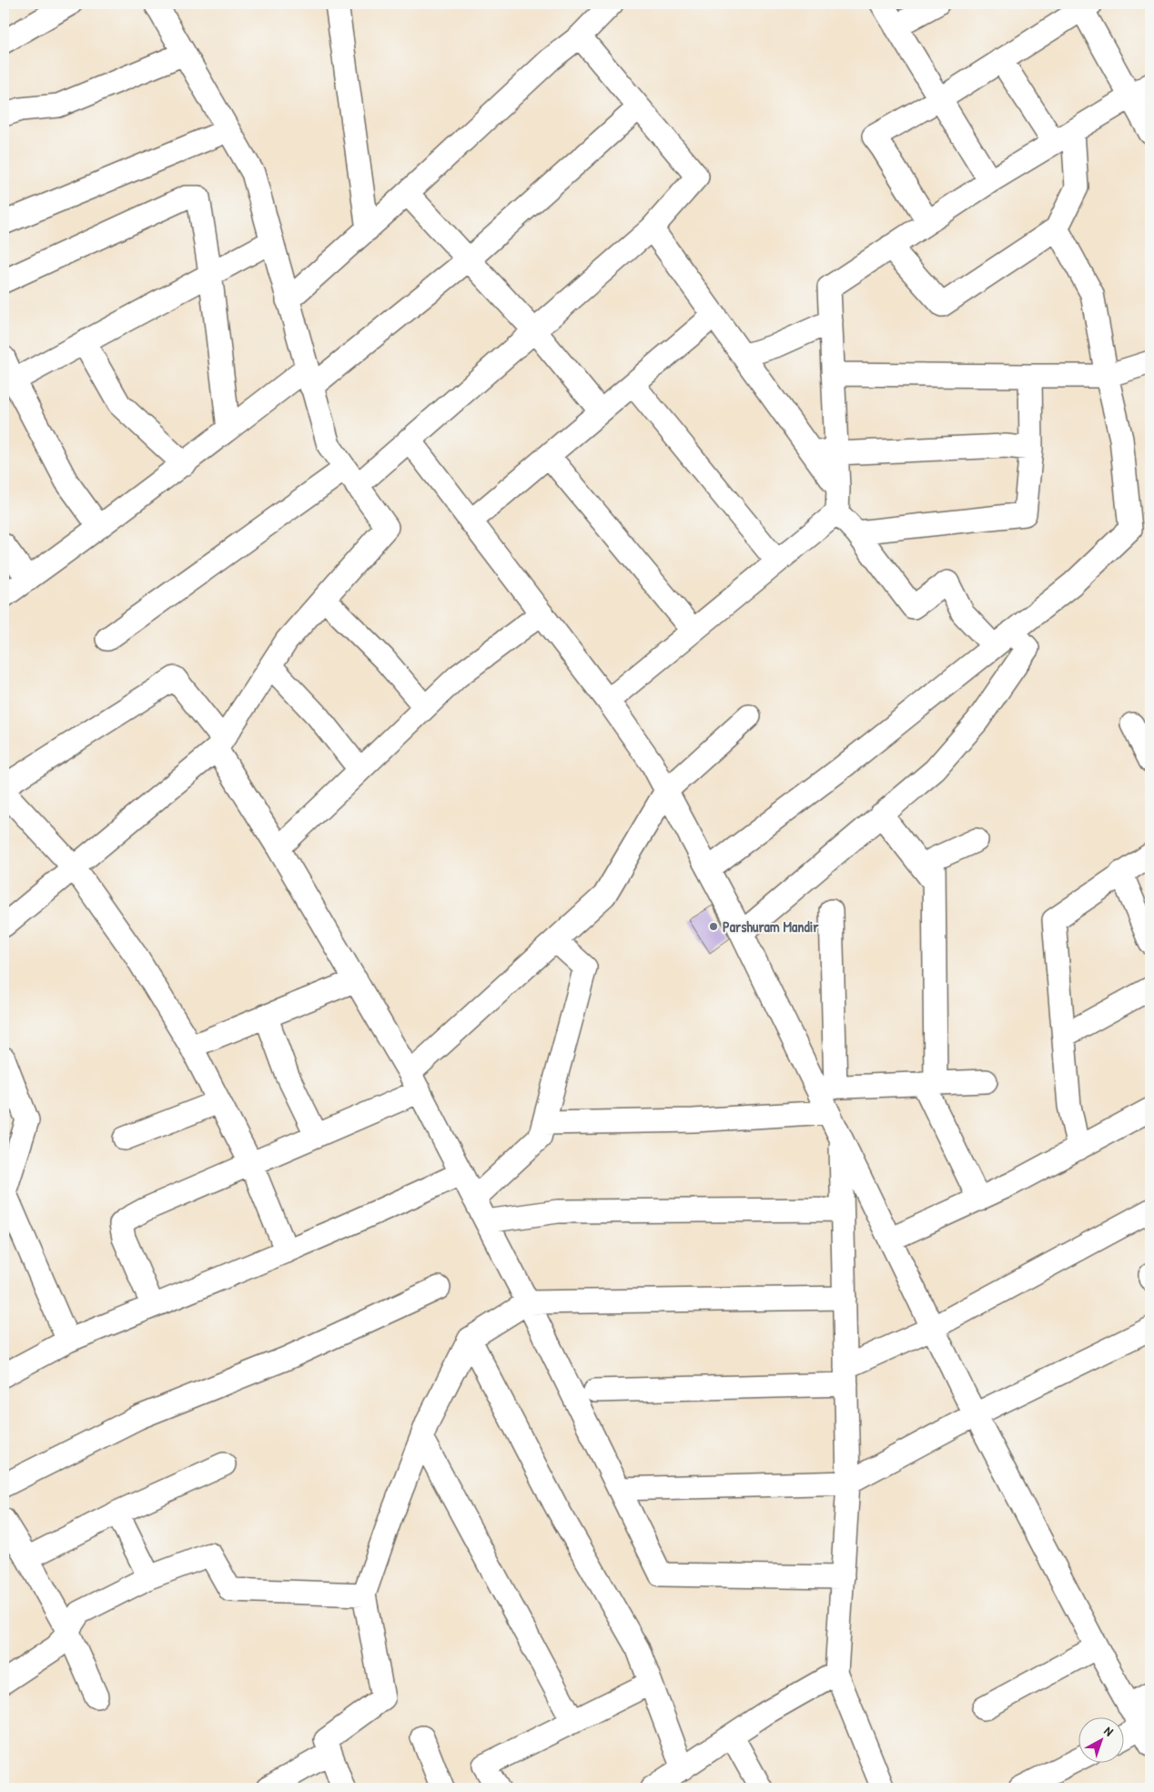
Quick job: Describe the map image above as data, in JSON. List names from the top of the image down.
{
  "places": ["Parshuram Mandir"],
  "north": "top right"
}
